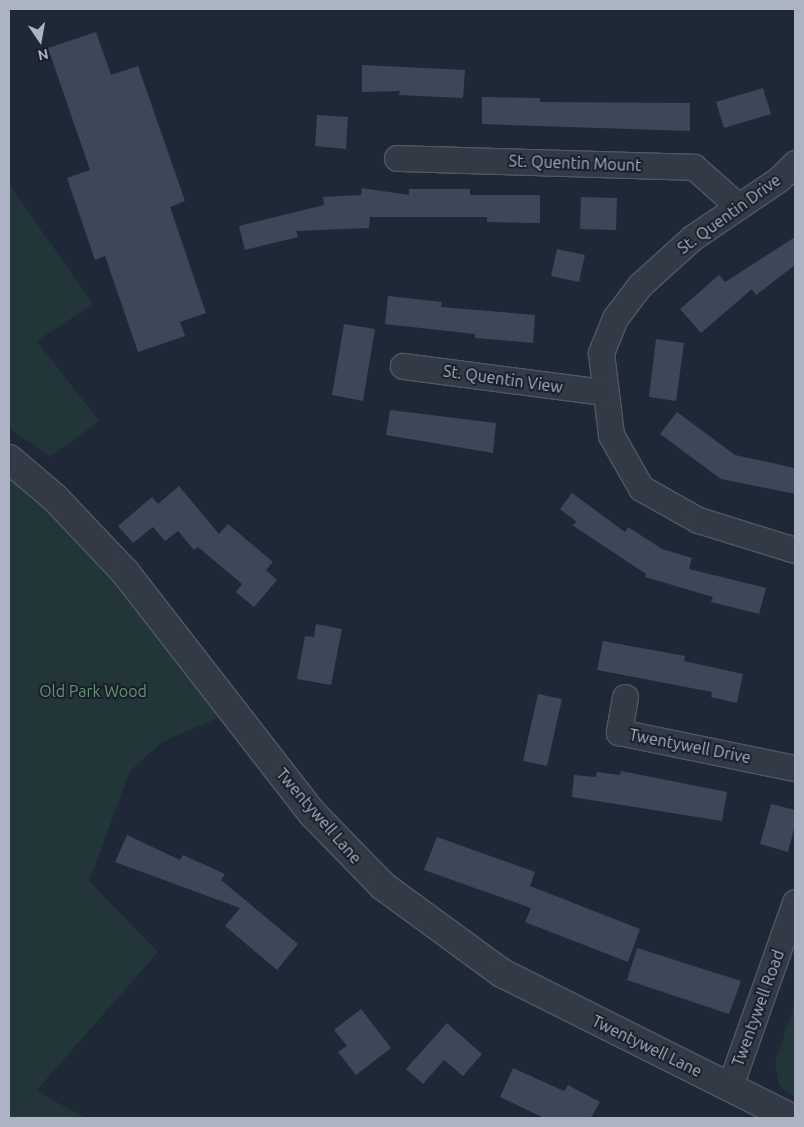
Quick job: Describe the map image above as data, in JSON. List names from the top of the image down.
{
  "streets": {
    "street": [
      "St. Quentin Mount",
      "St. Quentin Drive",
      "St. Quentin View",
      "Twentywell Drive",
      "Twentywell Lane",
      "Twentywell Road"
    ]
  },
  "crossings": [
    ["St. Quentin Mount", "St. Quentin Drive"],
    ["St. Quentin Drive", "St. Quentin View"],
    ["Twentywell Lane", "Twentywell Road"]
  ],
  "parks": ["Old Park Wood"],
  "north": "bottom"
}
